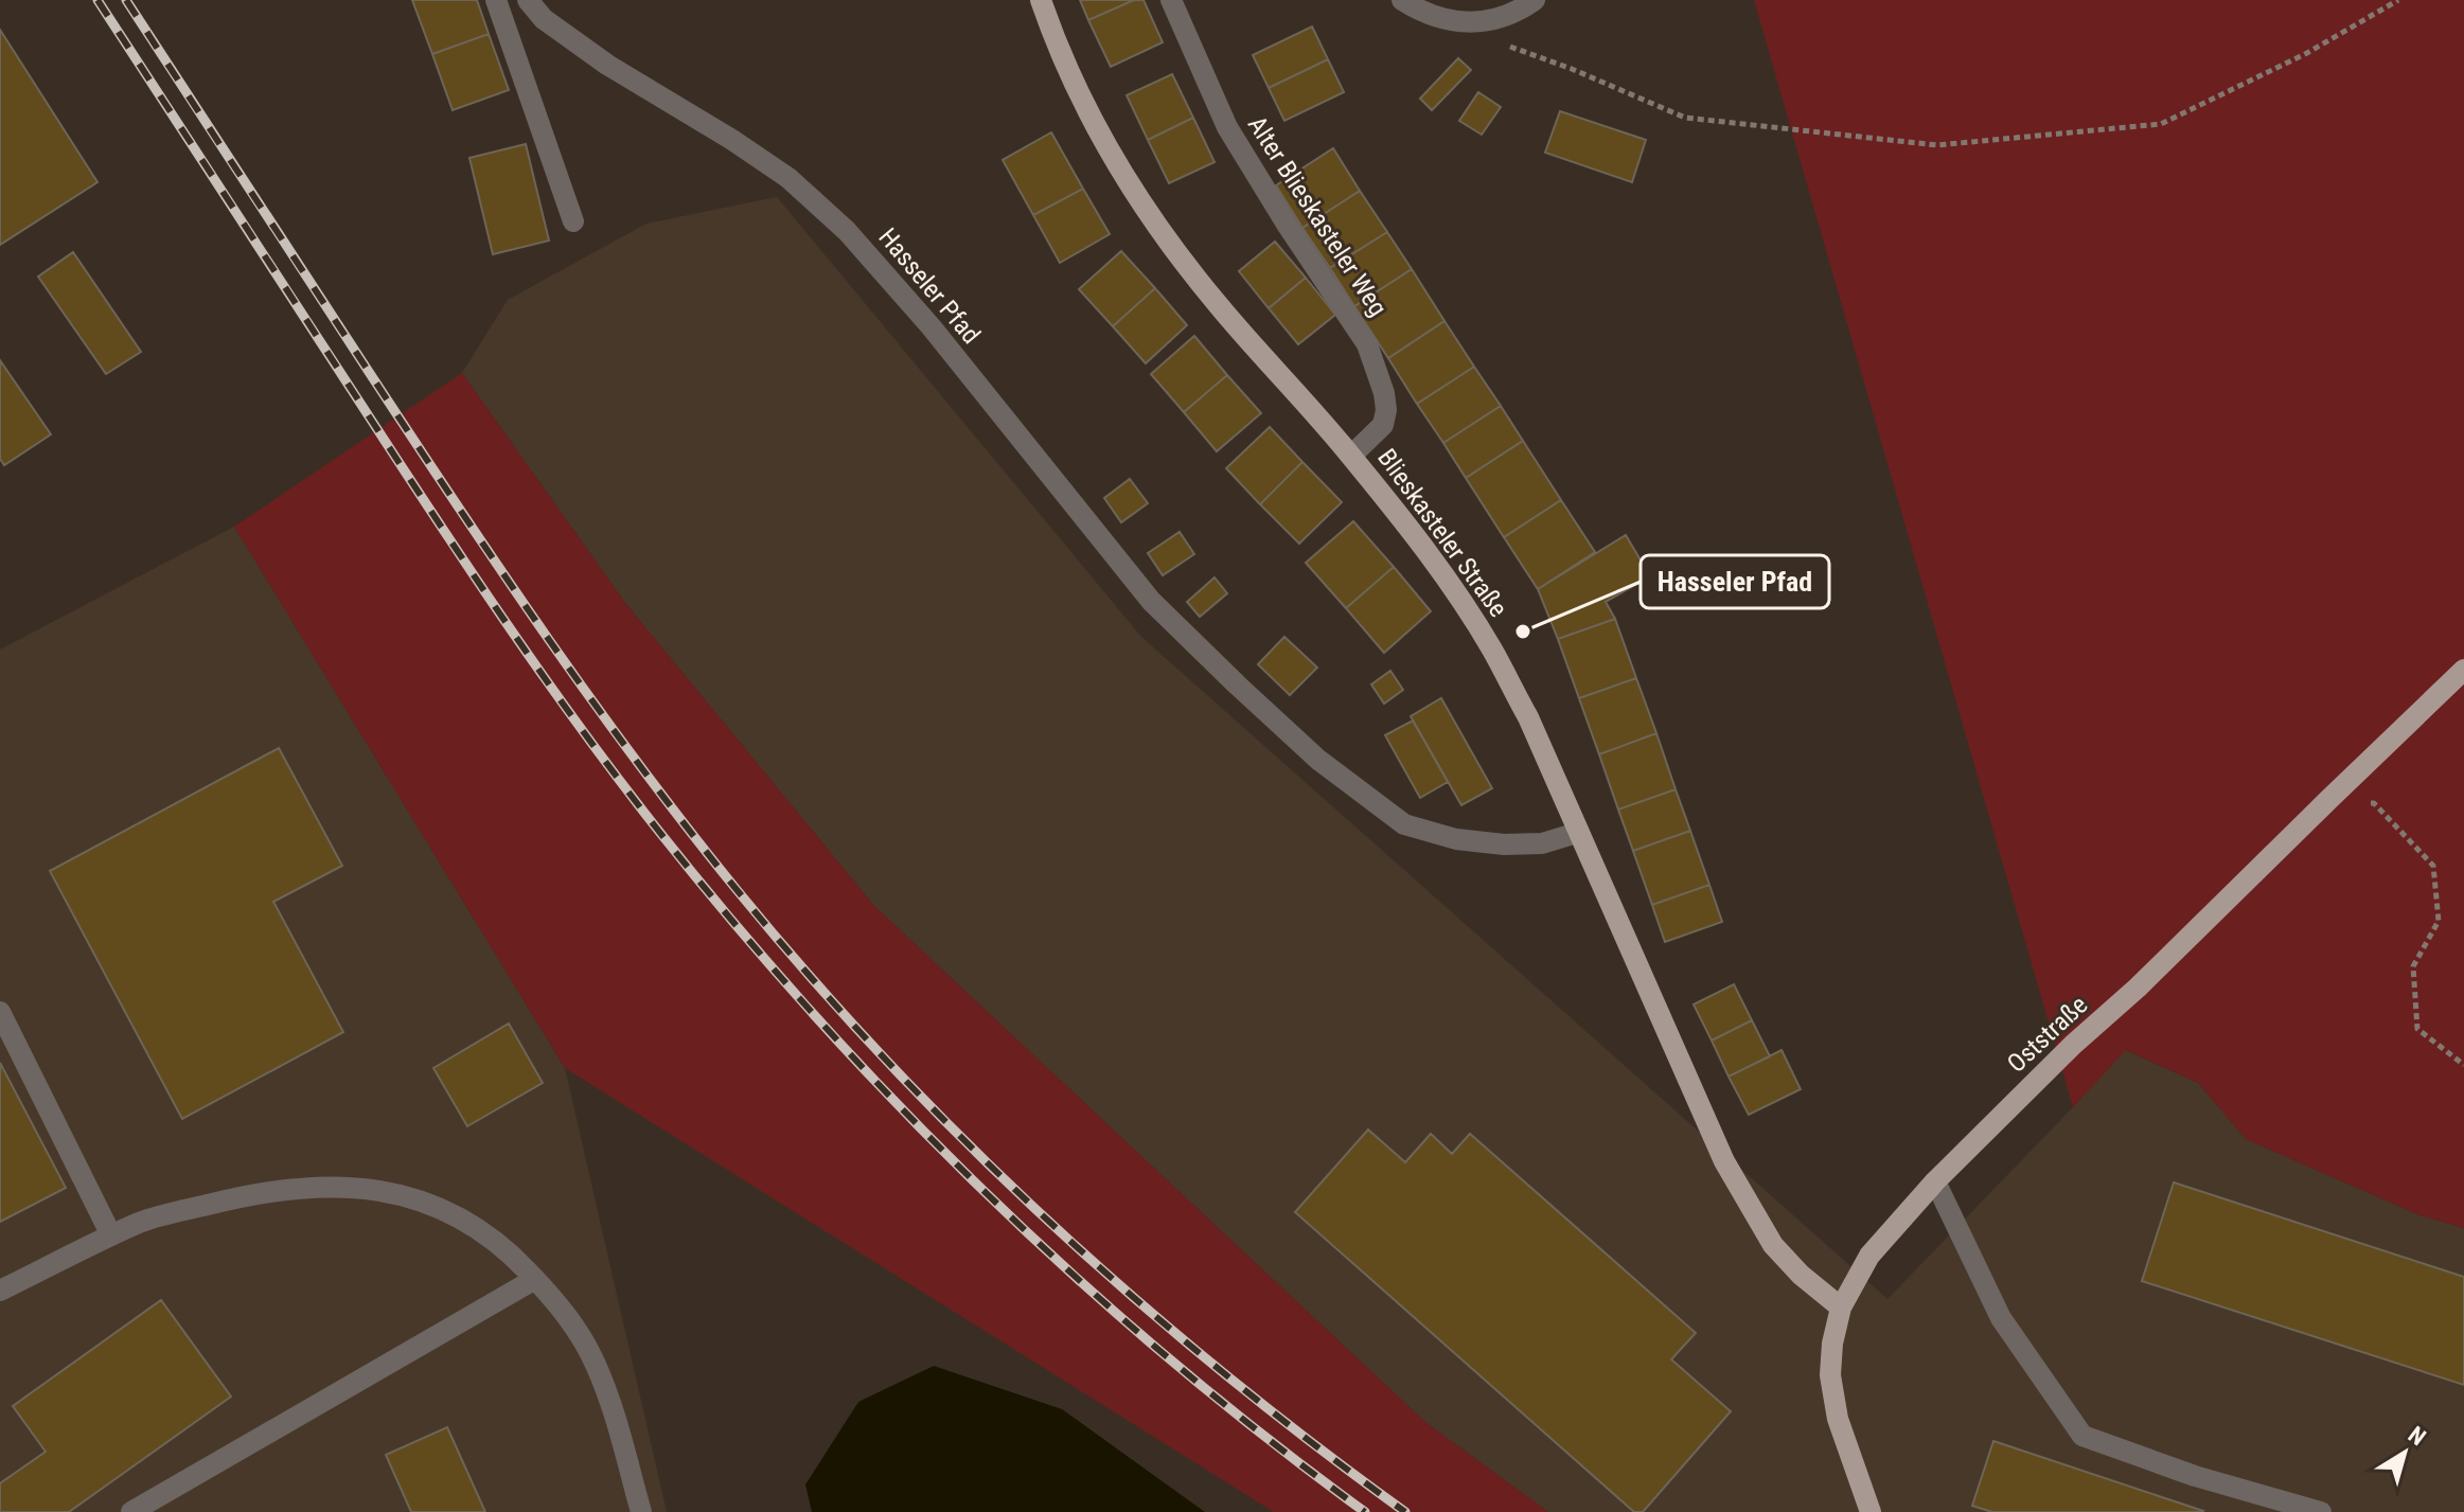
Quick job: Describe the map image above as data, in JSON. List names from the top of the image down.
{
  "streets": {
    "main road": ["Blieskasteler Straße", "Oststraße"],
    "street": ["Alter Blieskasteler Weg", "Hasseler Pfad"]
  },
  "crossings": [
    ["Alter Blieskasteler Weg", "Blieskasteler Straße"],
    ["Hasseler Pfad", "Blieskasteler Straße"],
    ["Blieskasteler Straße", "Oststraße"]
  ],
  "places": ["Hasseler Pfad"],
  "north": "top right"
}
